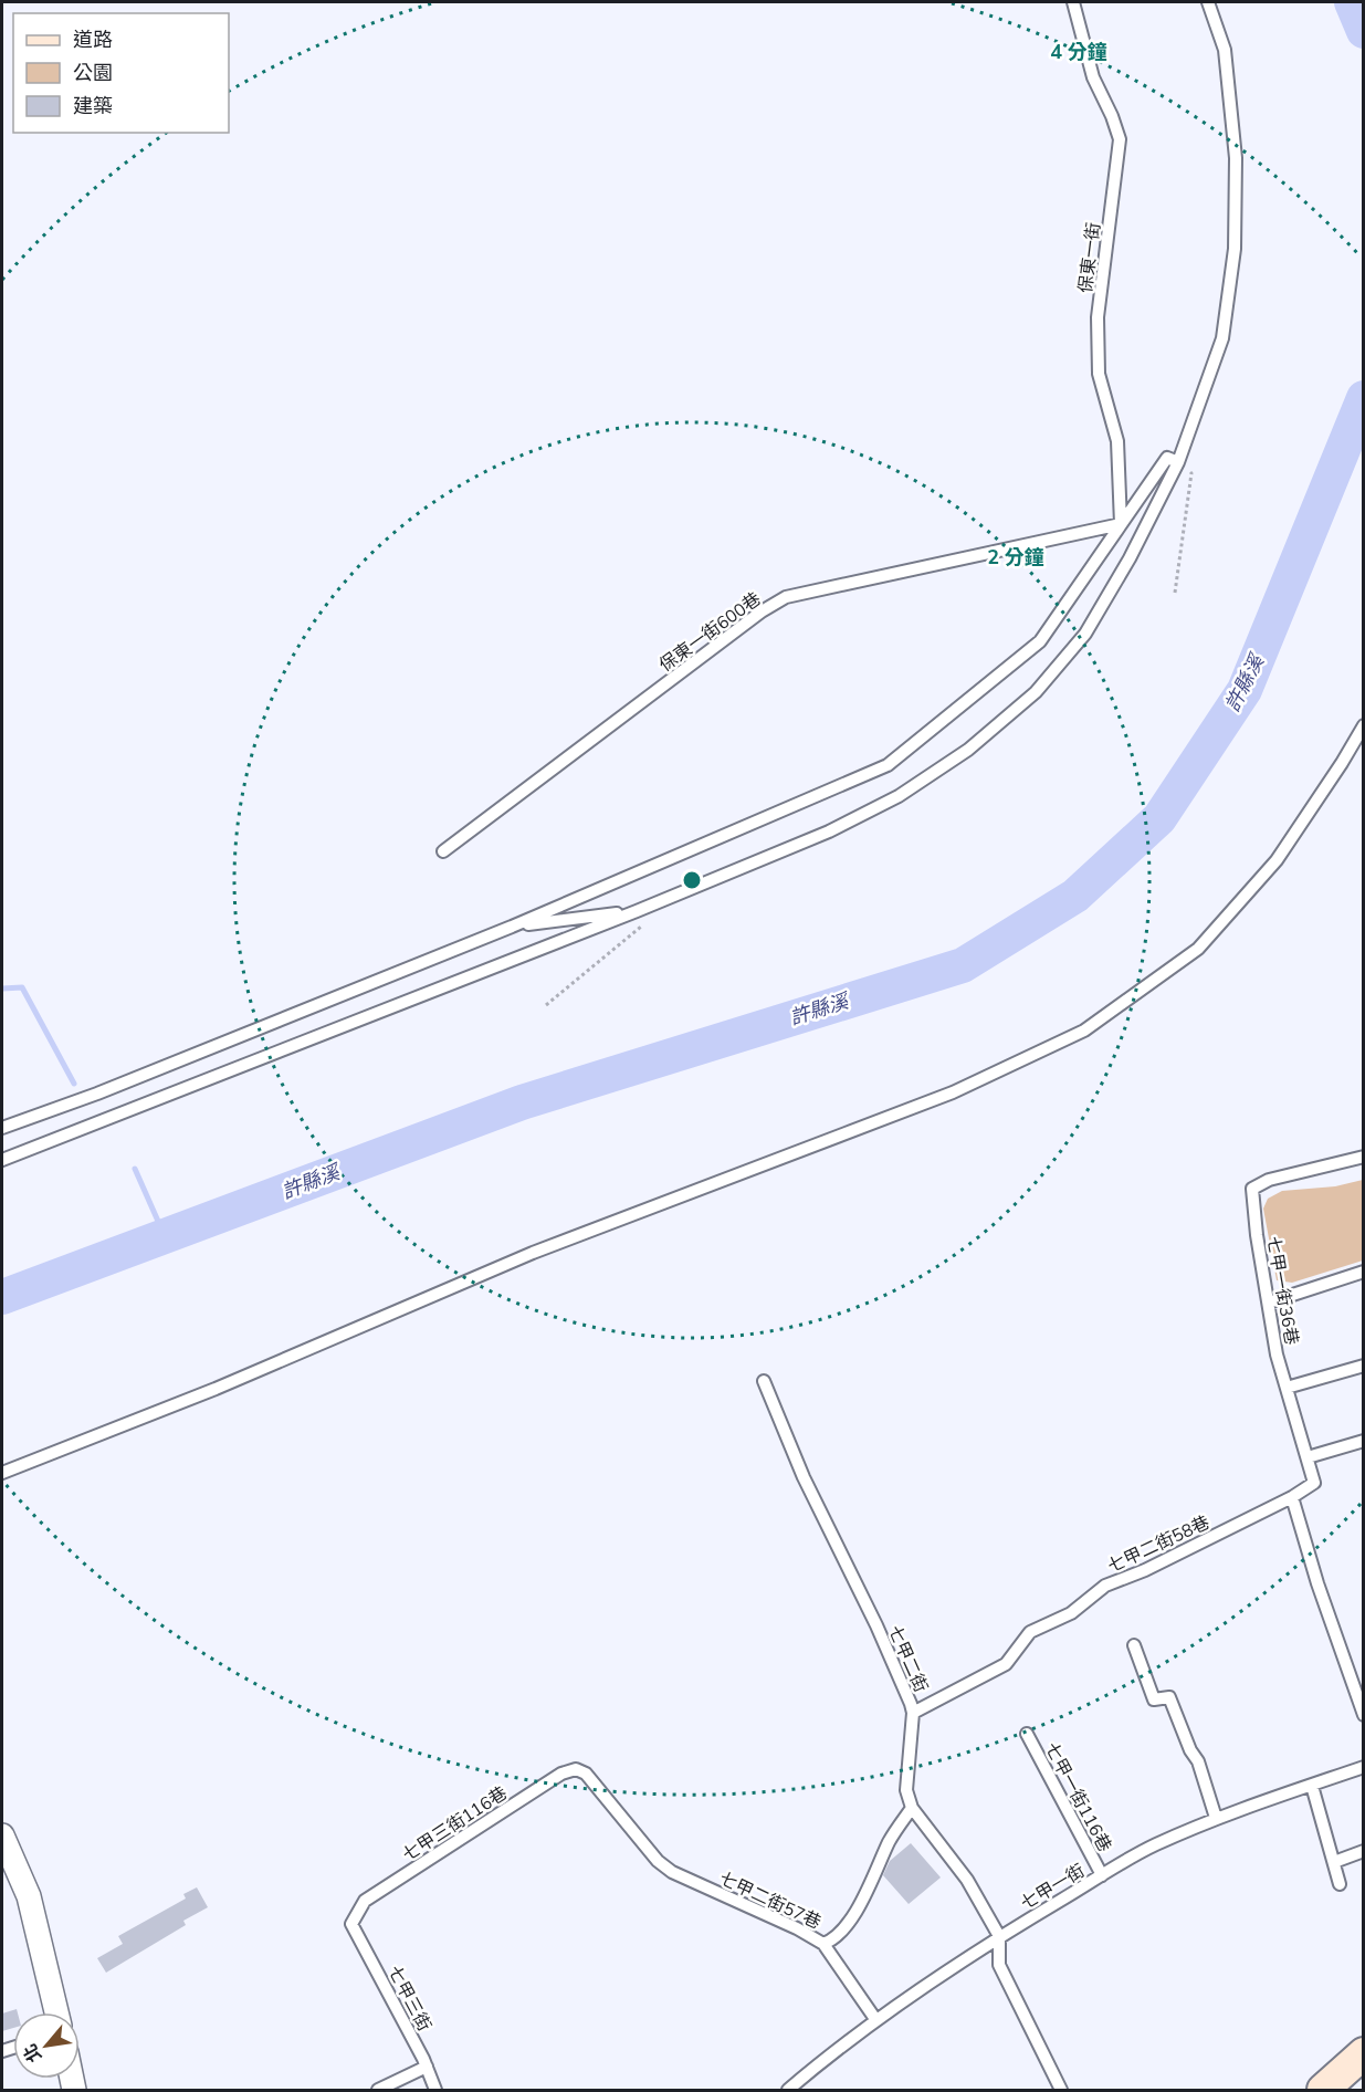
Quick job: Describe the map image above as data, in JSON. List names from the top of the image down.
{
  "streets": {
    "lane": [
      "保東一街",
      "保東一街600巷",
      "七甲一街36巷",
      "七甲二街58巷",
      "七甲二街",
      "七甲一街116巷",
      "七甲三街116巷",
      "七甲一街",
      "七甲二街57巷",
      "七甲三街"
    ]
  },
  "crossings": [
    ["保東一街", "保東一街600巷"],
    ["七甲一街36巷", "七甲二街58巷"],
    ["七甲二街58巷", "七甲二街"],
    ["七甲二街", "七甲二街57巷"],
    ["七甲一街116巷", "七甲一街"],
    ["七甲三街116巷", "七甲二街57巷"],
    ["七甲三街116巷", "七甲三街"]
  ],
  "water": ["許縣溪"],
  "legend": ["道路", "公園", "建築"],
  "north": "bottom left",
  "rings": ["4 分鐘", "2 分鐘"]
}
